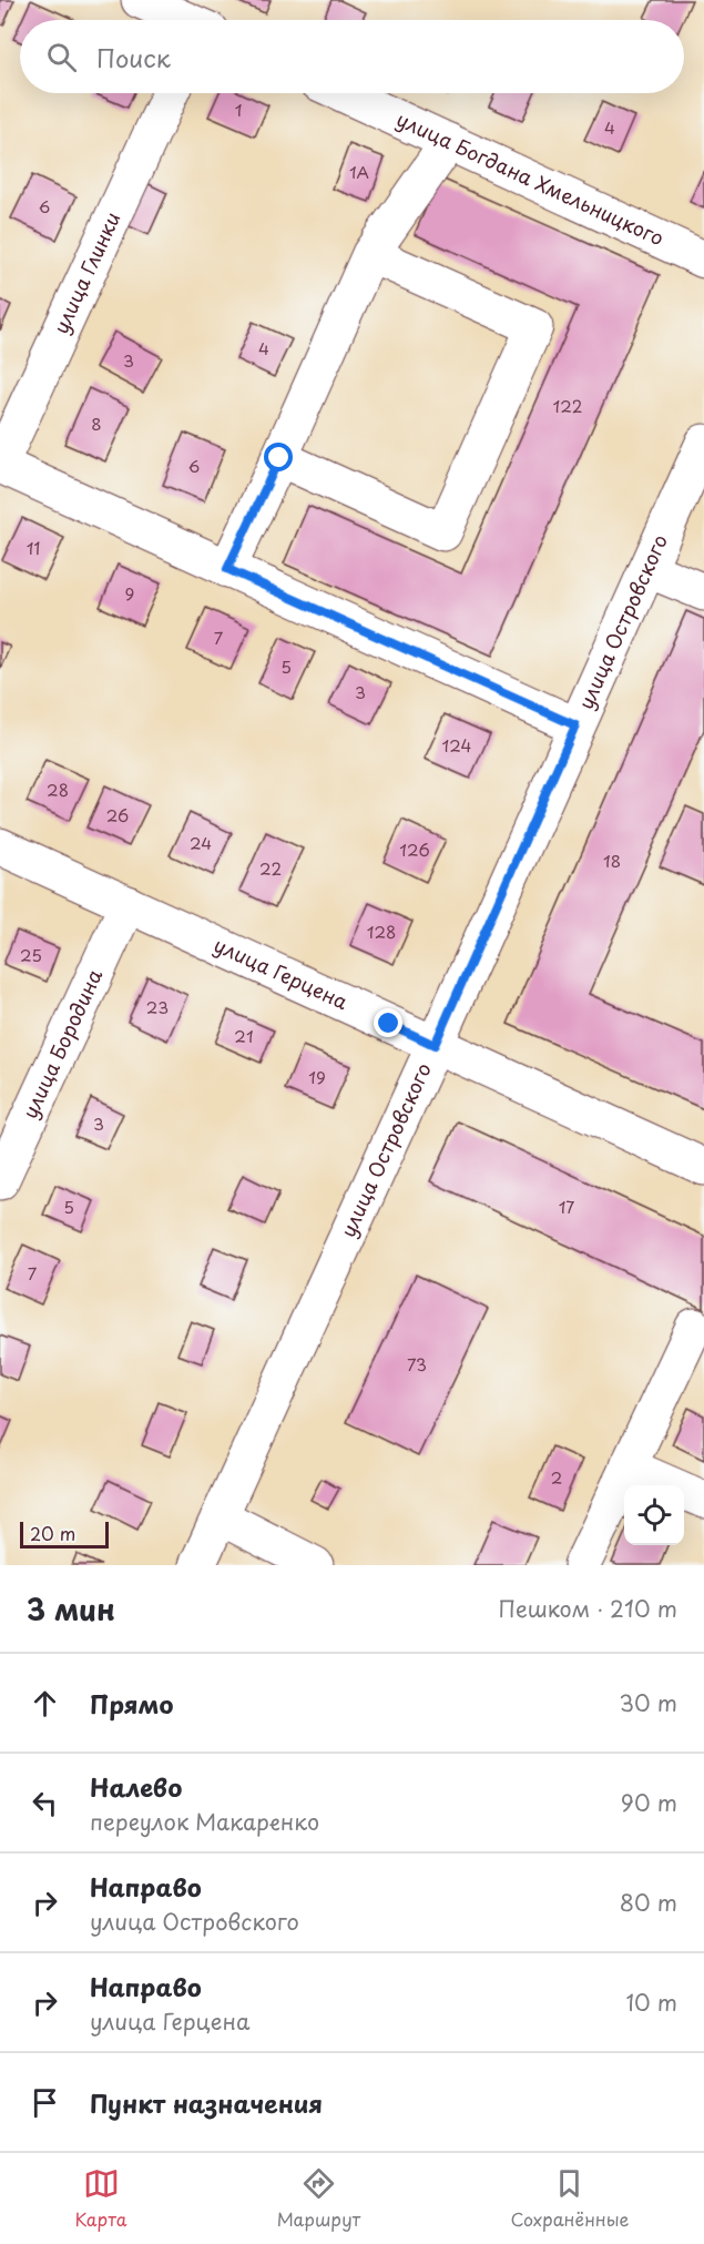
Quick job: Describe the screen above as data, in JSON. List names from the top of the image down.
{
  "streets": {
    "street": [
      "улица Богдана Хмельницкого",
      "улица Глинки",
      "улица Островского",
      "улица Герцена",
      "улица Бородина"
    ]
  },
  "crossings": [
    ["улица Островского", "улица Герцена"],
    ["улица Герцена", "улица Бородина"]
  ],
  "house_numbers": [
    "1",
    "4",
    "1А",
    "6",
    "4",
    "3",
    "122",
    "8",
    "6",
    "11",
    "9",
    "7",
    "5",
    "3",
    "124",
    "28",
    "26",
    "24",
    "126",
    "18",
    "22",
    "128",
    "25",
    "23",
    "21",
    "19",
    "3",
    "5",
    "17",
    "7",
    "73",
    "2"
  ],
  "scale_bar": "20 m",
  "page": {
    "search": "Поиск",
    "scale": "20 m",
    "heading": ["3 мин", "Пешком · 210 m"],
    "list": [
      ["Прямо", "30 m"],
      ["Налево", "переулок Макаренко", "90 m"],
      ["Направо", "улица Островского", "80 m"],
      ["Направо", "улица Герцена", "10 m"],
      "Пункт назначения"
    ],
    "nav": ["Карта", "Маршрут", "Сохранённые"]
  }
}
